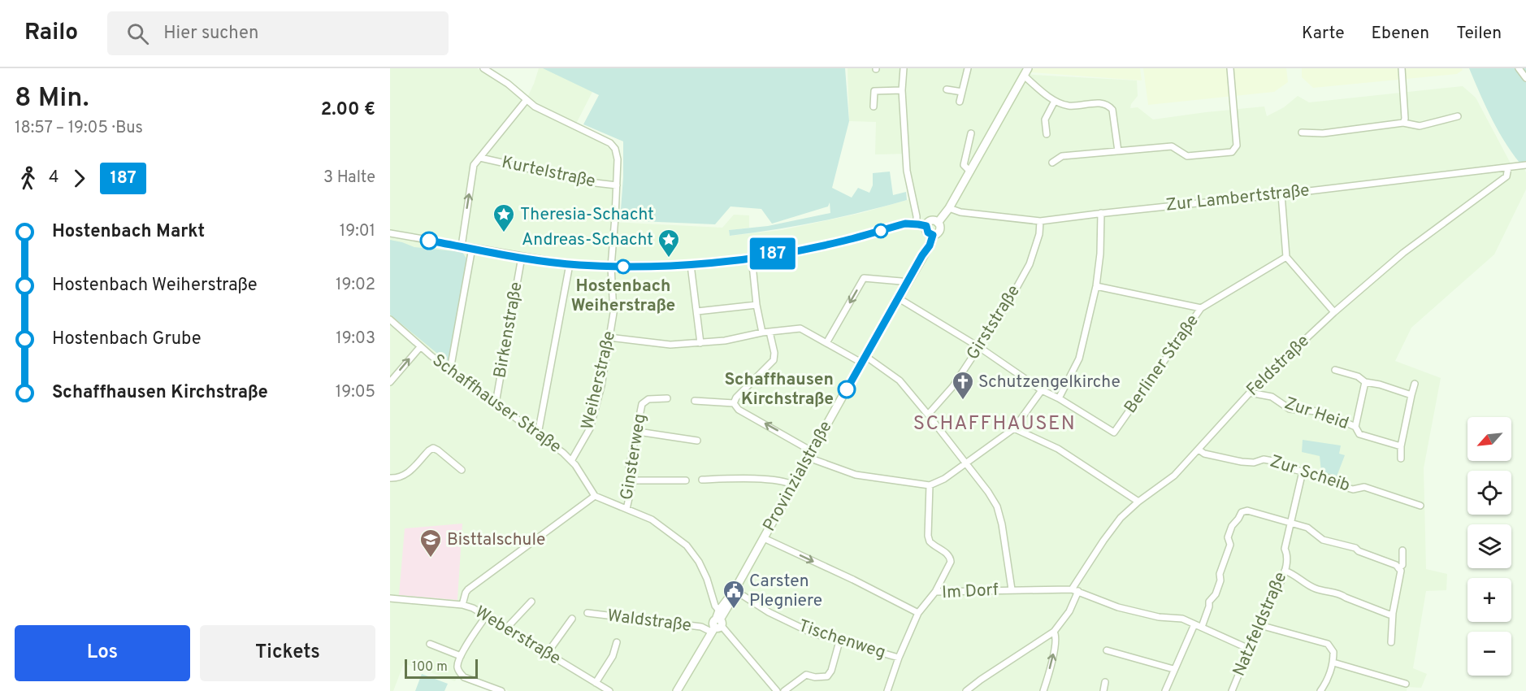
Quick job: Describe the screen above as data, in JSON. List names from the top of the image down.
{
  "streets": {
    "street": [
      "Kurtelstraße",
      "Zur Lambertstraße",
      "Girststraße",
      "Birkenstraße",
      "Berliner Straße",
      "Feldstraße",
      "Weiherstraße",
      "Schaffhauser Straße",
      "Zur Heid",
      "Ginsterweg",
      "Zur Scheib",
      "Provinzialstraße",
      "Im Dorf",
      "Waldstraße",
      "Natzfeldstraße",
      "Weberstraße",
      "Tischenweg"
    ]
  },
  "crossings": [
    ["Kurtelstraße", "Weiherstraße"],
    ["Zur Lambertstraße", "Girststraße"],
    ["Zur Lambertstraße", "Feldstraße"],
    ["Girststraße", "Berliner Straße"],
    ["Birkenstraße", "Schaffhauser Straße"],
    ["Berliner Straße", "Provinzialstraße"],
    ["Feldstraße", "Zur Heid"],
    ["Feldstraße", "Zur Scheib"],
    ["Feldstraße", "Im Dorf"],
    ["Weiherstraße", "Schaffhauser Straße"],
    ["Zur Scheib", "Natzfeldstraße"],
    ["Provinzialstraße", "Waldstraße"],
    ["Provinzialstraße", "Tischenweg"],
    ["Im Dorf", "Natzfeldstraße"],
    ["Im Dorf", "Tischenweg"]
  ],
  "districts": ["SCHAFFHAUSEN"],
  "places": {
    "place": ["Theresia-Schacht", "Andreas-Schacht"],
    "other": ["Hostenbach Weiherstraße", "Schaffhausen Kirchstraße"],
    "church": ["Schutzengelkirche"],
    "school or university": ["Bisttalschule"],
    "public building": ["Carsten Plegniere"]
  },
  "lines": ["bus line 187"],
  "scale_bar": "100 m",
  "north": "bottom left",
  "page": {
    "header": "Railo",
    "search": "Hier suchen",
    "nav": ["Karte", "Ebenen", "Teilen"],
    "heading": ["8 Min.", "18:57 – 19:05 · Bus", "2.00 €"],
    "on_map": "187",
    "legs": ["4", "187", "3 Halte"],
    "list": [
      {
        "name": "Hostenbach Markt",
        "value": "19:01"
      },
      {
        "name": "Hostenbach Weiherstraße",
        "value": "19:02"
      },
      {
        "name": "Hostenbach Grube",
        "value": "19:03"
      },
      {
        "name": "Schaffhausen Kirchstraße",
        "value": "19:05"
      }
    ],
    "map_buttons": ["+", "−"],
    "buttons": ["Los", "Tickets"],
    "scale": "100 m"
  }
}
